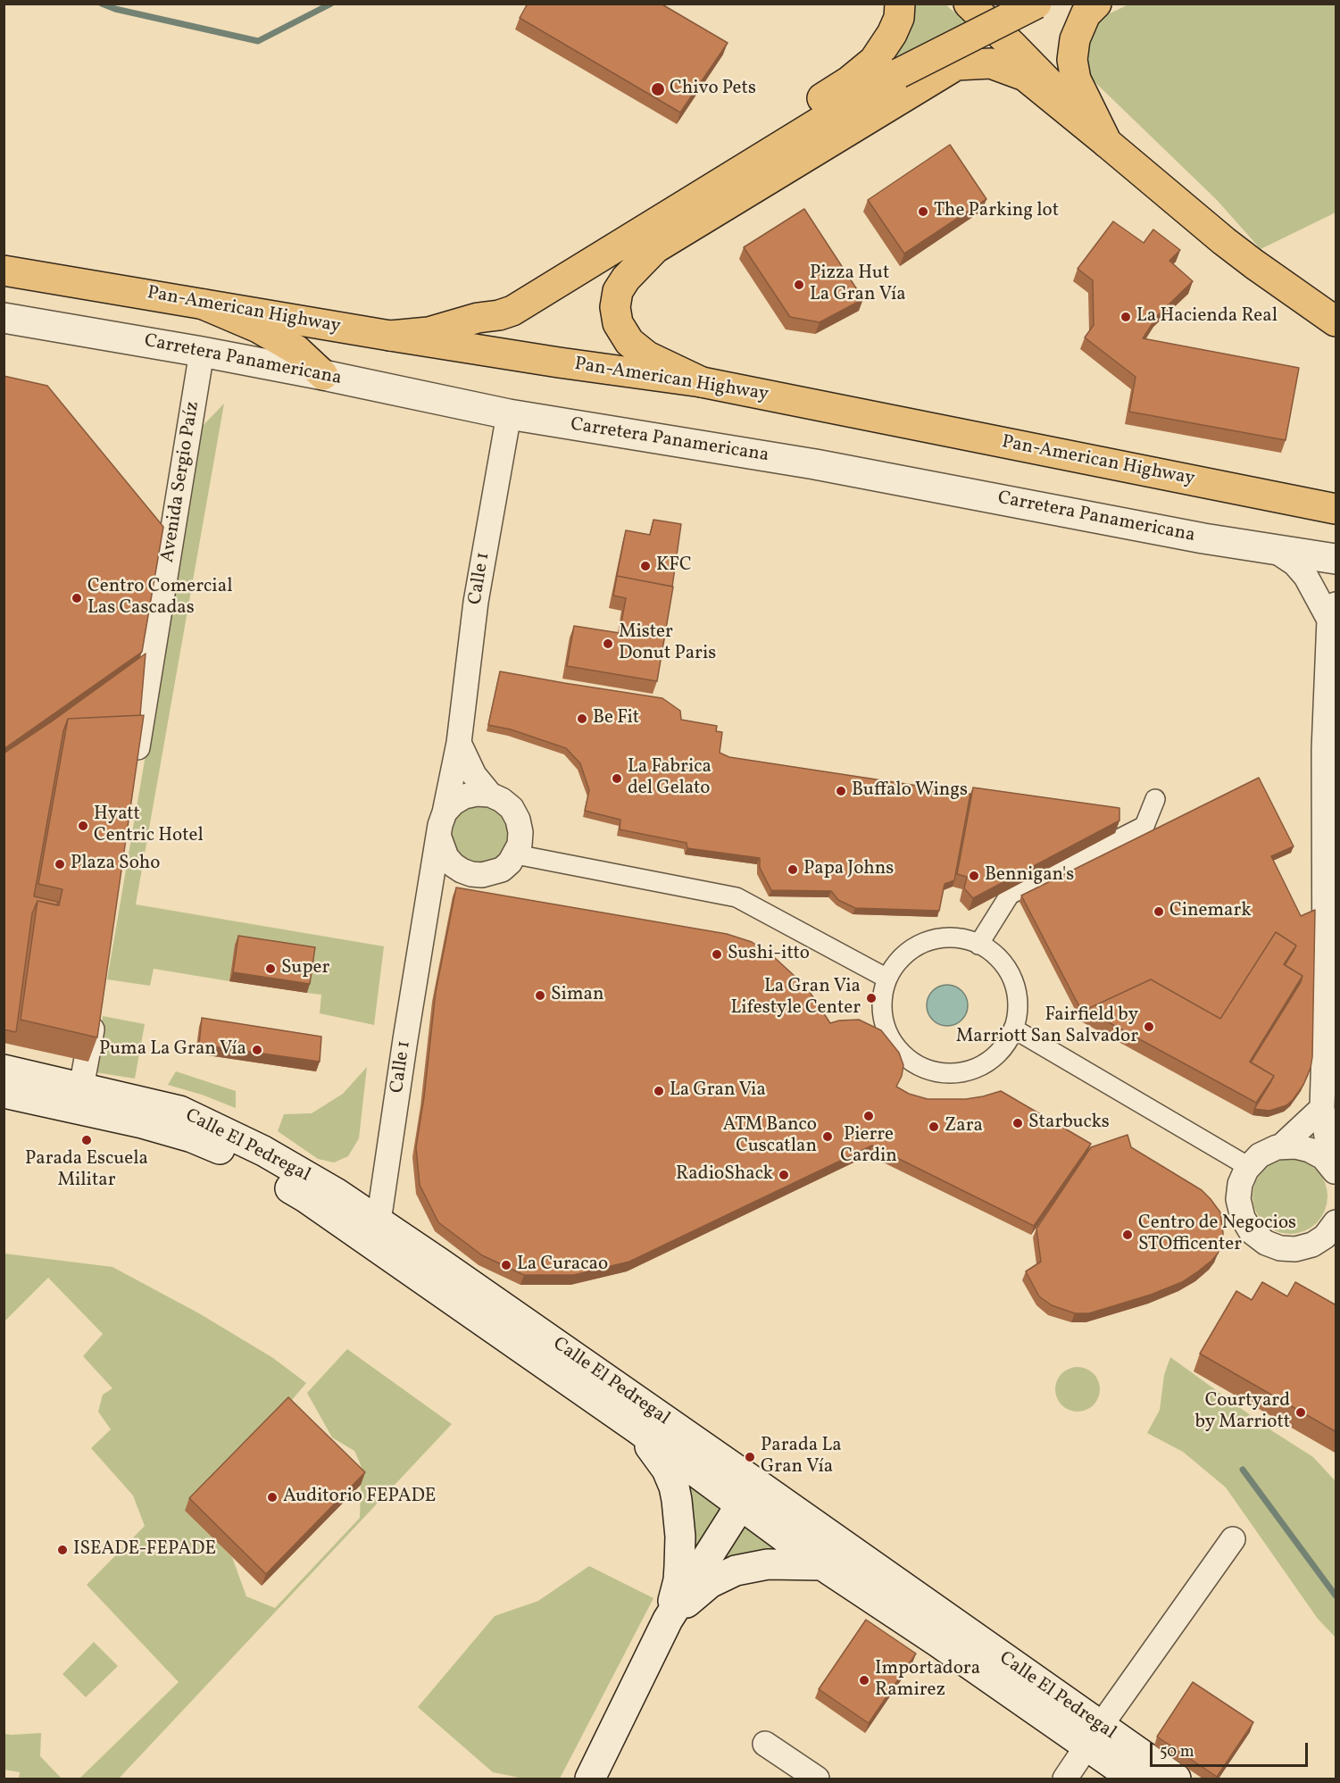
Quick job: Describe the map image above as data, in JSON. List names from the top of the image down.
{
  "streets": {
    "main road": ["Pan-American Highway", "Carretera Panamericana", "Calle El Pedregal"],
    "street": ["Avenida Sergio Paíz", "Calle 1"]
  },
  "crossings": [
    ["Carretera Panamericana", "Avenida Sergio Paíz"],
    ["Carretera Panamericana", "Calle 1"],
    ["Calle 1", "Calle El Pedregal"]
  ],
  "places": [
    "Chivo Pets",
    "The Parking lot",
    "Pizza Hut La Gran Vía",
    "La Hacienda Real",
    "KFC",
    "Centro Comercial Las Cascadas",
    "Mister Donut Paris",
    "Be Fit",
    "La Fabrica del Gelato",
    "Buffalo Wings",
    "Hyatt Centric Hotel",
    "Plaza Soho",
    "Papa Johns",
    "Bennigan's",
    "Cinemark",
    "Sushi-itto",
    "Super",
    "Siman",
    "La Gran Via Lifestyle Center",
    "Fairfield by Marriott San Salvador",
    "Puma La Gran Vía",
    "La Gran Via",
    "Pierre Cardin",
    "Starbucks",
    "Zara",
    "ATM Banco Cuscatlan",
    "Parada Escuela Militar",
    "RadioShack",
    "Centro de Negocios STOfficenter",
    "La Curacao",
    "Courtyard by Marriott",
    "Parada La Gran Vía",
    "Auditorio FEPADE",
    "ISEADE-FEPADE",
    "Importadora Ramirez"
  ],
  "scale_bar": "50 m"
}
